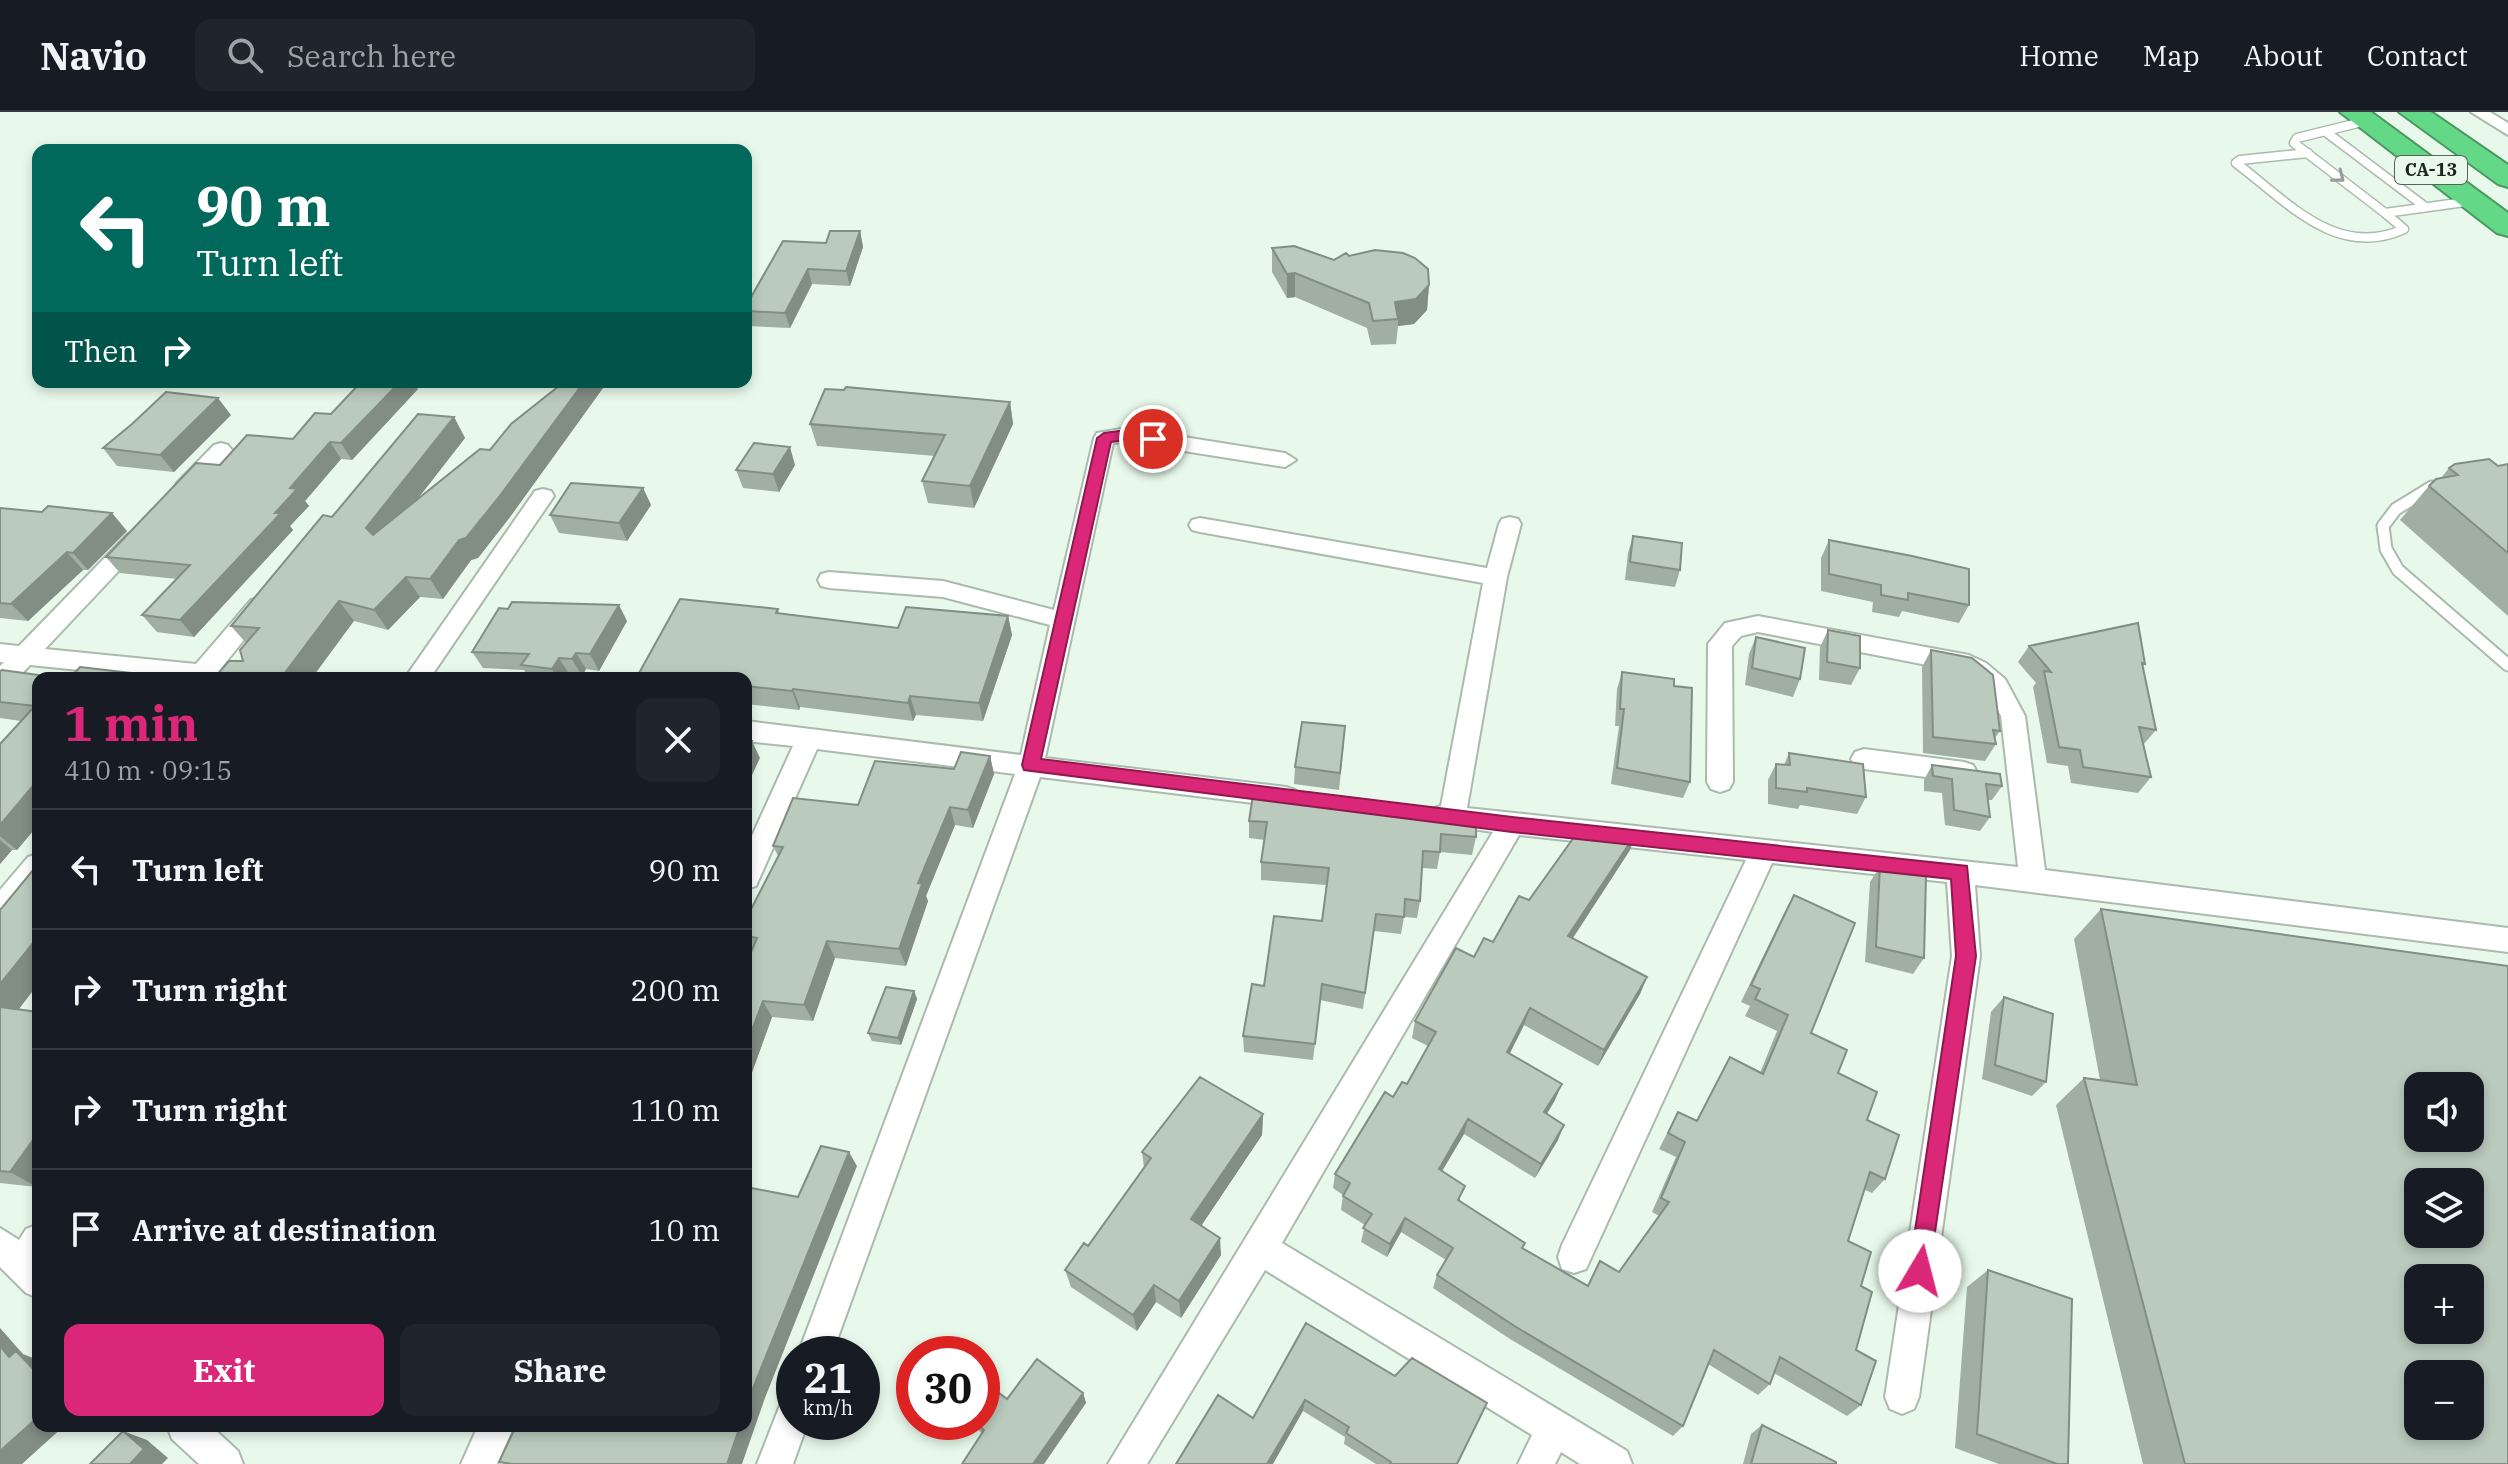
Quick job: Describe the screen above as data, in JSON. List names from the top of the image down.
{
  "streets": {
    "highway": ["CA-13"]
  },
  "page": {
    "header": "Navio",
    "search": "Search here",
    "nav": [
      "Home",
      "Map",
      "About",
      "Contact"
    ],
    "turn": ["90 m", "Turn left"],
    "then": "Then",
    "heading": ["1 min", "410 m · 09:15"],
    "list": [
      {
        "name": "Turn left",
        "value": "90 m"
      },
      {
        "name": "Turn right",
        "value": "200 m"
      },
      {
        "name": "Turn right",
        "value": "110 m"
      },
      {
        "name": "Arrive at destination",
        "value": "10 m"
      }
    ],
    "map_buttons": ["+", "−"],
    "buttons": ["Exit", "Share"],
    "speed": "21 km/h",
    "limit": "30"
  }
}
